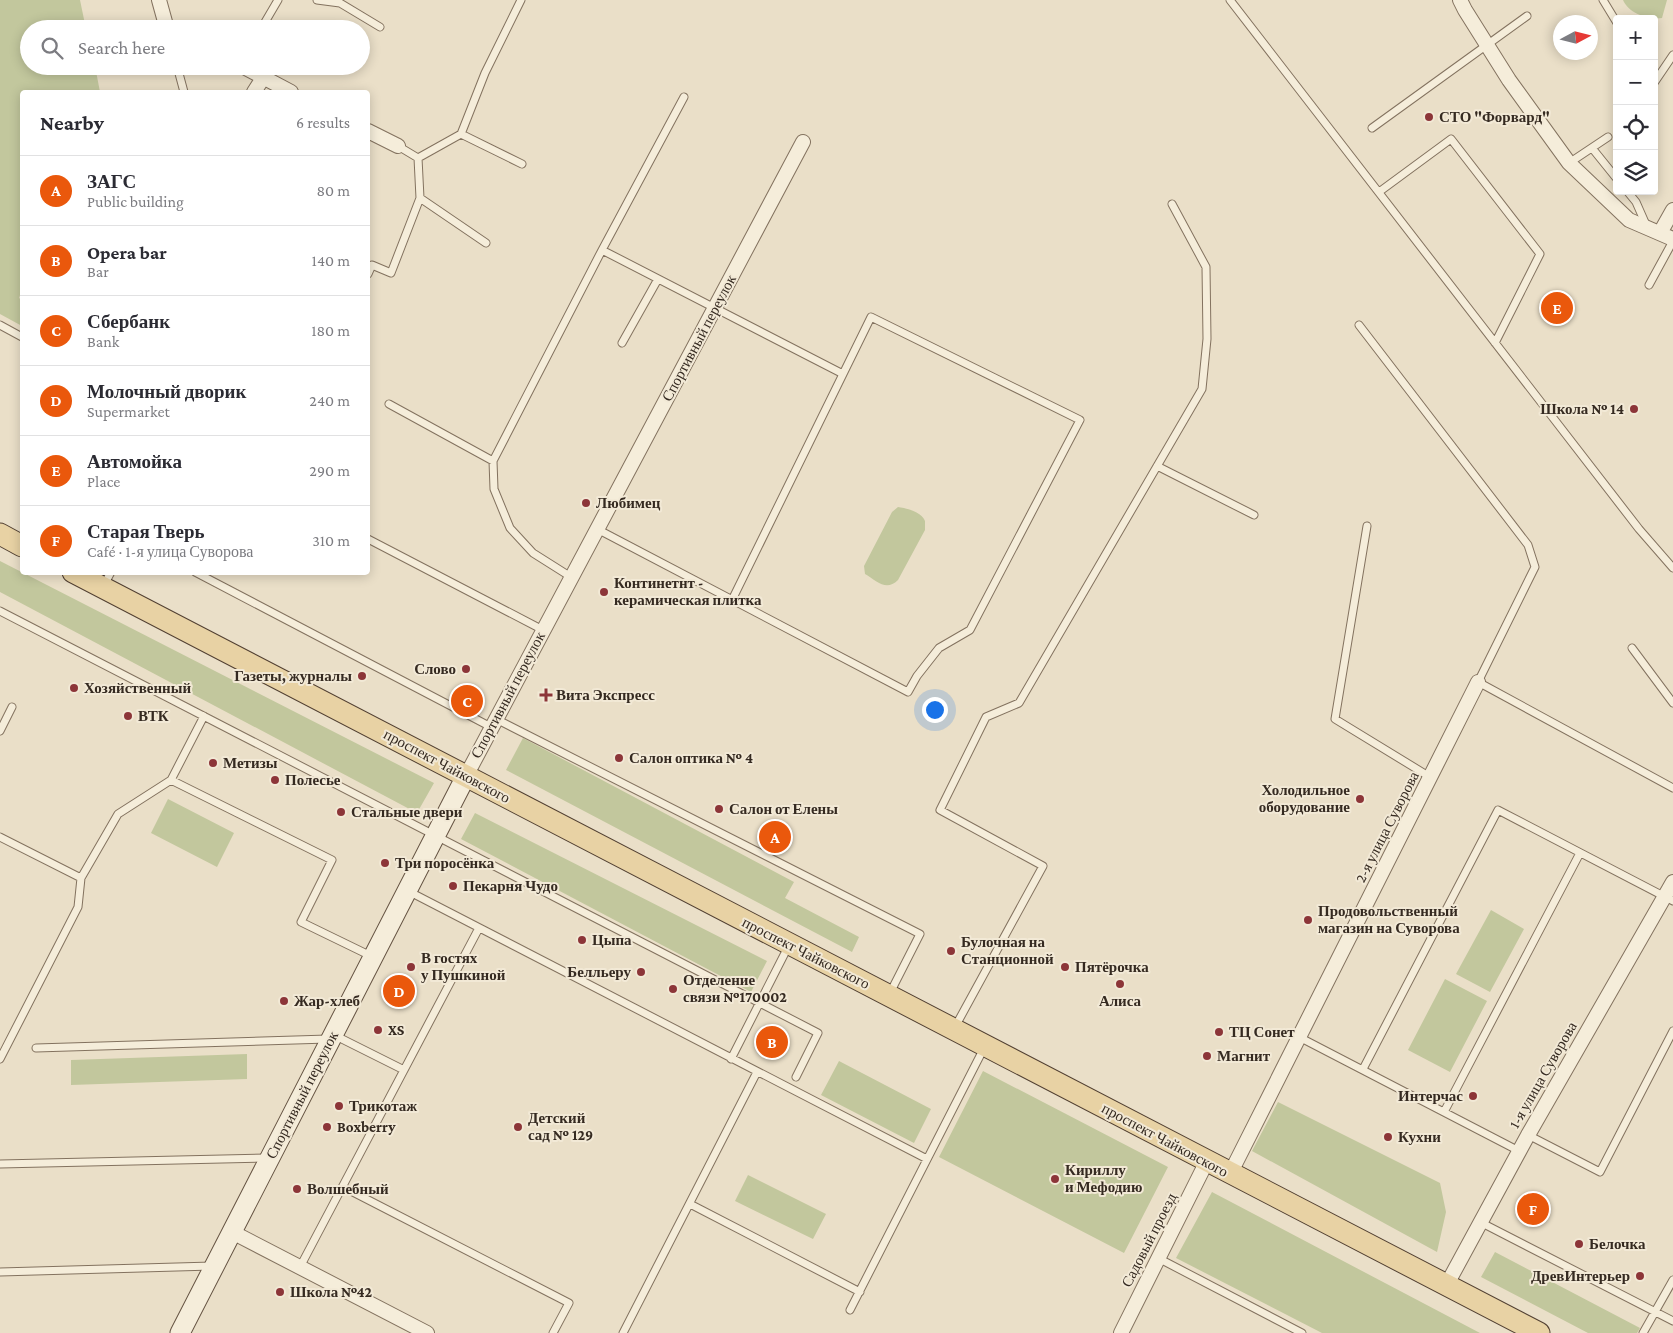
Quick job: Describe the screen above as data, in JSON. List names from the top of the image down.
{
  "streets": {
    "main road": ["проспект Чайковского"],
    "street": [
      "Спортивный переулок",
      "2-я улица Суворова",
      "1-я улица Суворова",
      "Садовый проезд"
    ]
  },
  "crossings": [
    ["Спортивный переулок", "проспект Чайковского"],
    ["проспект Чайковского", "2-я улица Суворова"],
    ["проспект Чайковского", "1-я улица Суворова"],
    ["проспект Чайковского", "Садовый проезд"]
  ],
  "places": {
    "other": [
      "СТО \"Форвард\"",
      "Школа № 14",
      "Любимец",
      "Континетнт - керамическая плитка",
      "Слово",
      "Газеты, журналы",
      "Хозяйственный",
      "ВТК",
      "Салон оптика № 4",
      "Метизы",
      "Полесье",
      "Холодильное оборудование",
      "Салон от Елены",
      "Стальные двери",
      "Три поросёнка",
      "Пекарня Чудо",
      "Продовольственный магазин на Суворова",
      "Цыпа",
      "Булочная на Станционной",
      "В гостях у Пушкиной",
      "Пятёрочка",
      "Белльеру",
      "Алиса",
      "Отделение связи №170002",
      "Жар-хлеб",
      "XS",
      "ТЦ Сонет",
      "Магнит",
      "Интерчас",
      "Трикотаж",
      "Boxberry",
      "Детский сад № 129",
      "Кухни",
      "Кириллу и Мефодию",
      "Волшебный",
      "Белочка",
      "ДревИнтерьер",
      "Школа №42"
    ],
    "health": ["Вита Экспресс"]
  },
  "north": "right",
  "page": {
    "map_buttons": ["+", "−"],
    "search": "Search here",
    "heading": ["Nearby", "6 results"],
    "list": [
      {
        "mark": "A",
        "name": "ЗАГС",
        "note": "Public building",
        "value": "80 m"
      },
      {
        "mark": "B",
        "name": "Opera bar",
        "note": "Bar",
        "value": "140 m"
      },
      {
        "mark": "C",
        "name": "Сбербанк",
        "note": "Bank",
        "value": "180 m"
      },
      {
        "mark": "D",
        "name": "Молочный дворик",
        "note": "Supermarket",
        "value": "240 m"
      },
      {
        "mark": "E",
        "name": "Автомойка",
        "note": "Place",
        "value": "290 m"
      },
      {
        "mark": "F",
        "name": "Старая Тверь",
        "note": "Café · 1-я улица Суворова",
        "value": "310 m"
      }
    ],
    "pins": [
      "E",
      "C",
      "A",
      "D",
      "B",
      "F"
    ]
  }
}
